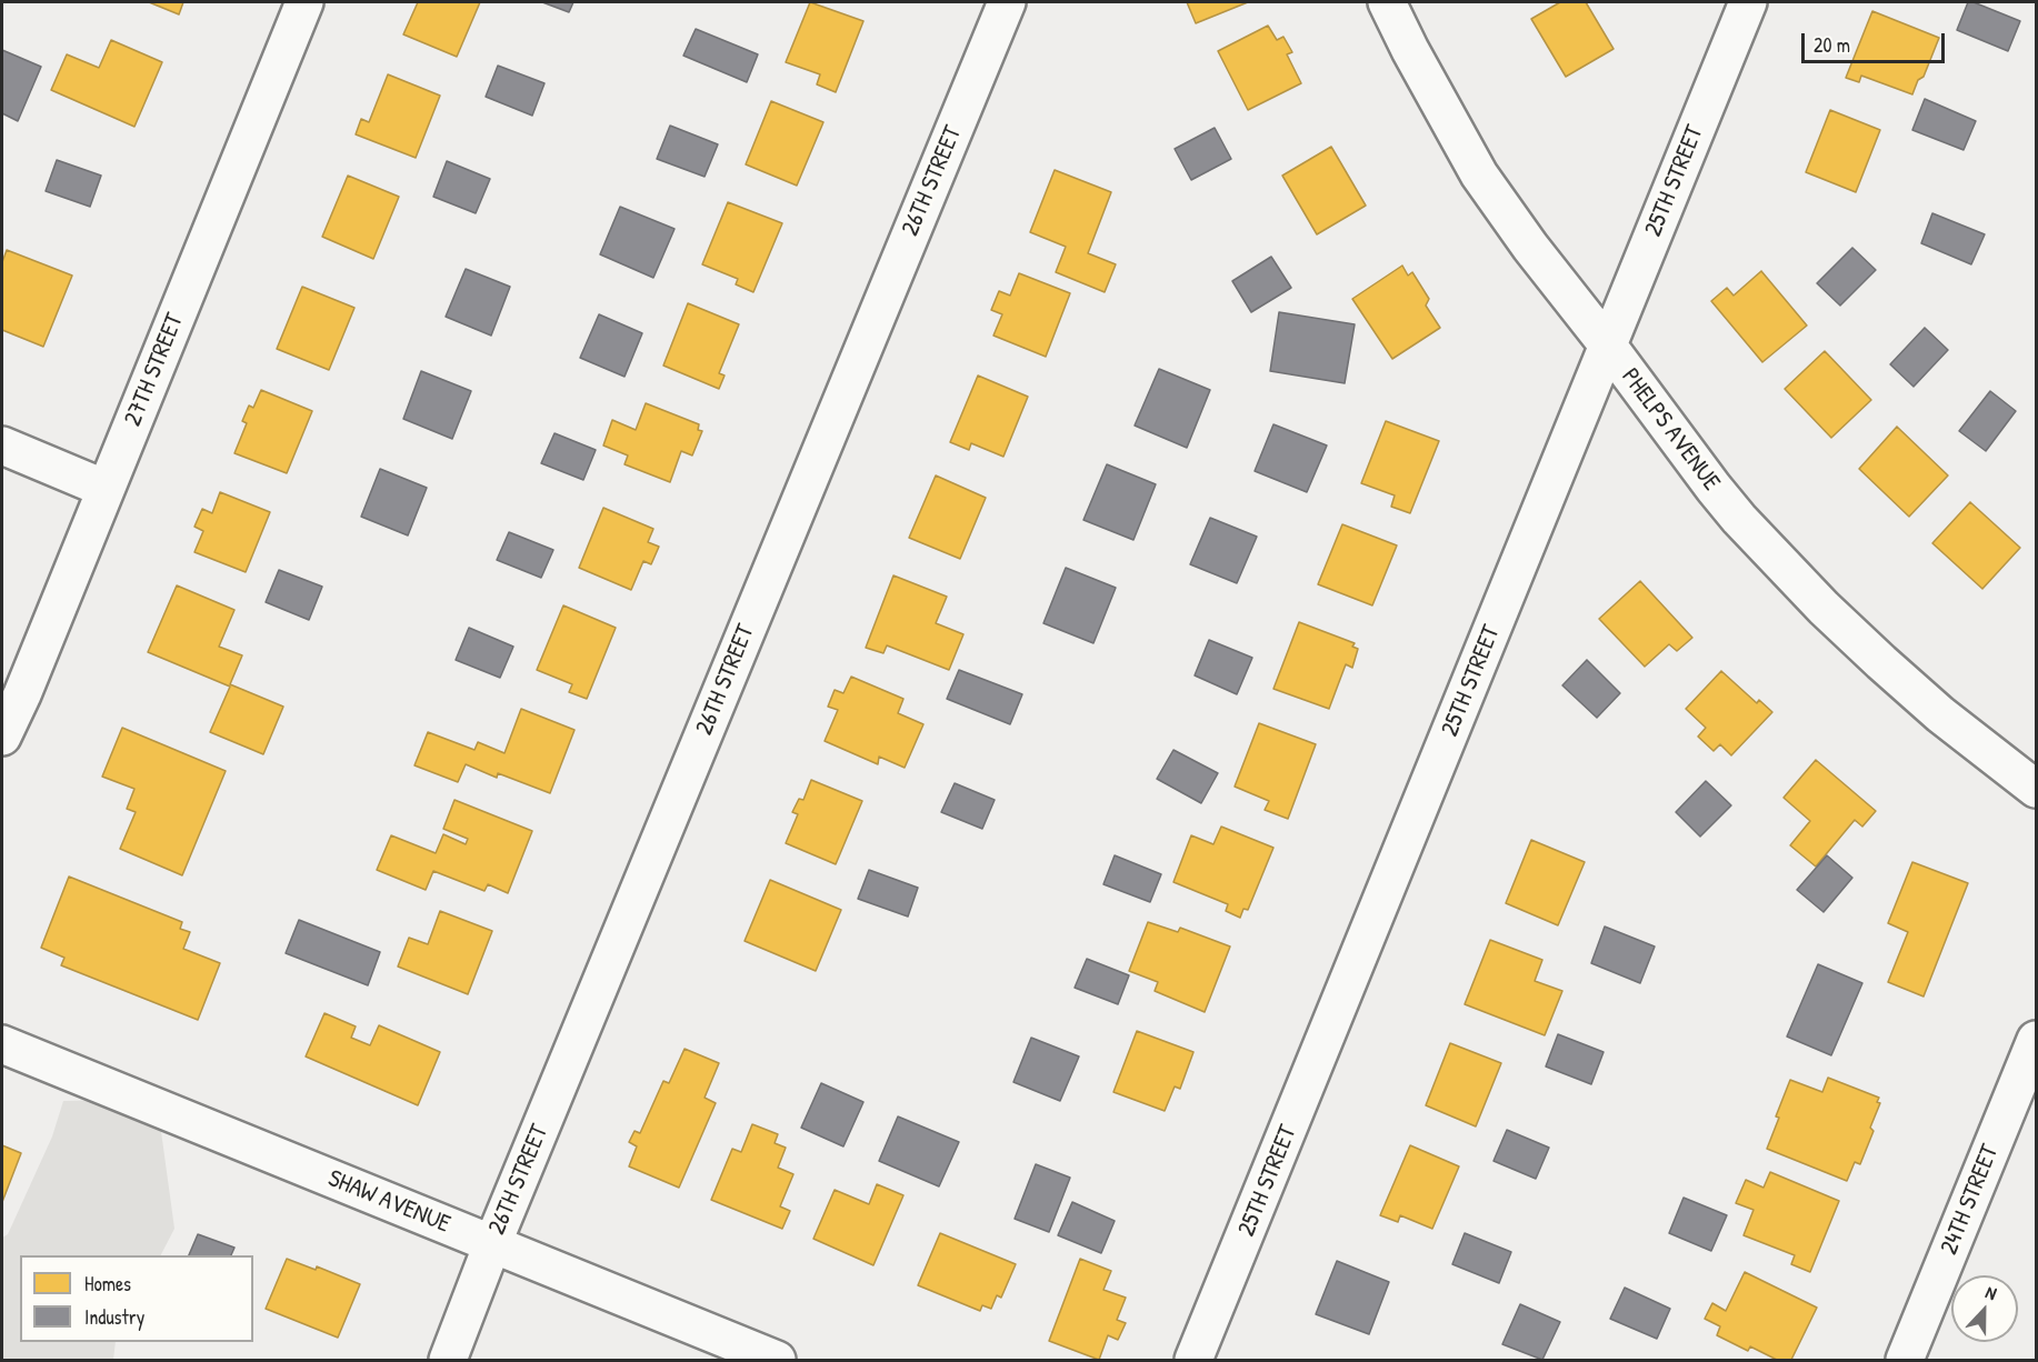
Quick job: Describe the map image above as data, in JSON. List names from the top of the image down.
{
  "streets": {
    "street": [
      "26TH STREET",
      "25TH STREET",
      "27TH STREET",
      "PHELPS AVENUE",
      "24TH STREET",
      "SHAW AVENUE"
    ]
  },
  "crossings": [
    ["26TH STREET", "SHAW AVENUE"],
    ["25TH STREET", "PHELPS AVENUE"]
  ],
  "legend": ["Homes", "Industry"],
  "scale_bar": "20 m",
  "north": "top"
}
